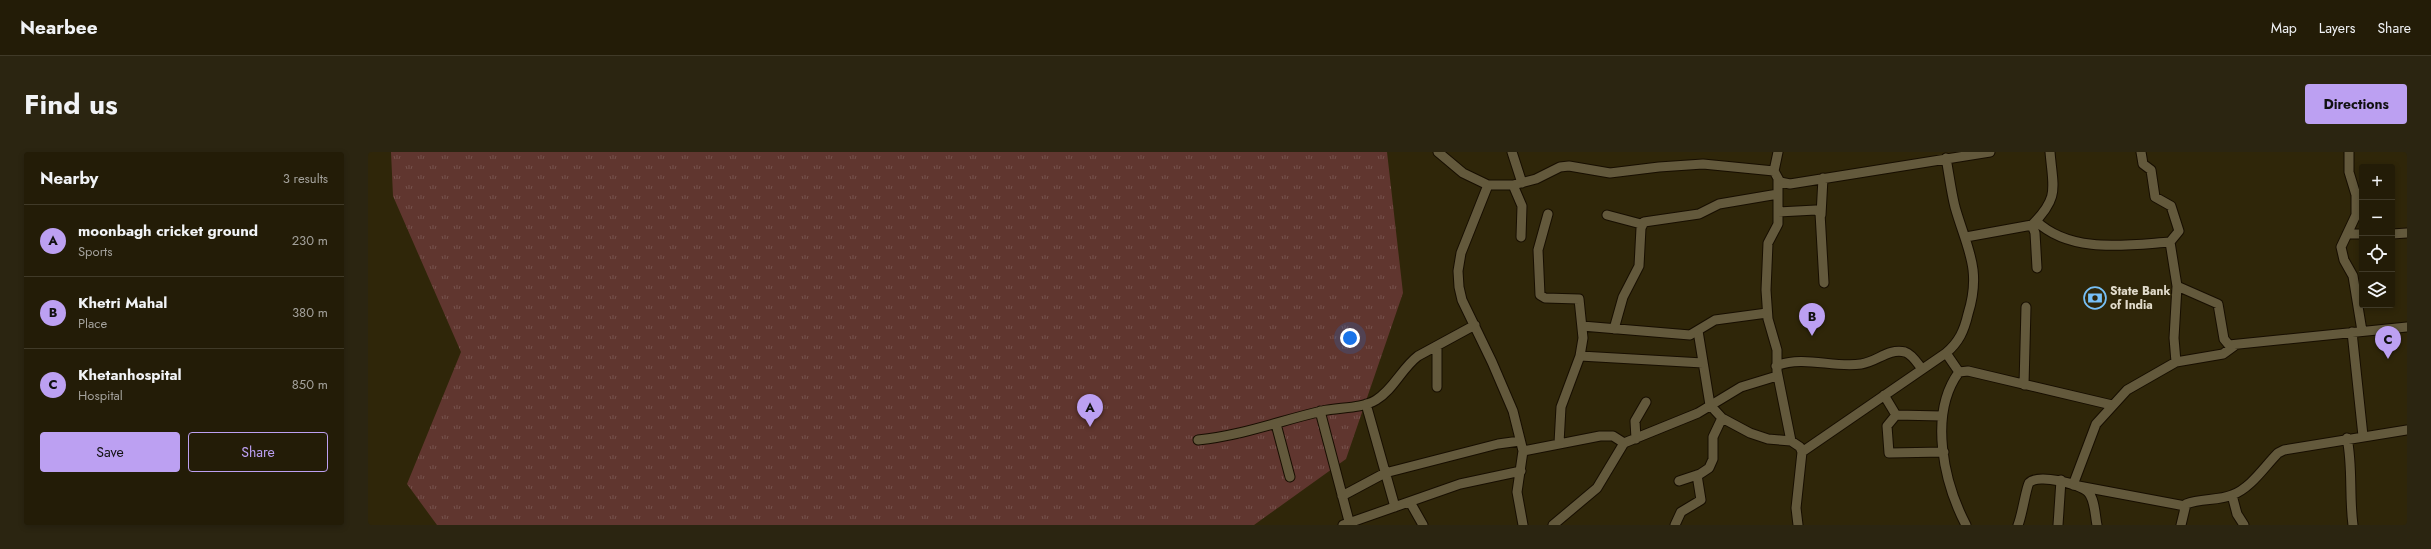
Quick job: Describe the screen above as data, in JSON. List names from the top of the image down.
{
  "places": {
    "bank": ["State Bank of India"]
  },
  "page": {
    "header": "Nearbee",
    "nav": ["Map", "Layers", "Share"],
    "title": "Find us",
    "buttons": [
      "Directions",
      ["Save", "Share"]
    ],
    "heading": ["Nearby", "3 results"],
    "map_buttons": ["+", "−"],
    "list": [
      {
        "mark": "A",
        "name": "moonbagh cricket ground",
        "note": "Sports",
        "value": "230 m"
      },
      {
        "mark": "B",
        "name": "Khetri Mahal",
        "note": "Place",
        "value": "380 m"
      },
      {
        "mark": "C",
        "name": "Khetanhospital",
        "note": "Hospital",
        "value": "850 m"
      }
    ],
    "pins": ["B", "C", "A"]
  }
}
